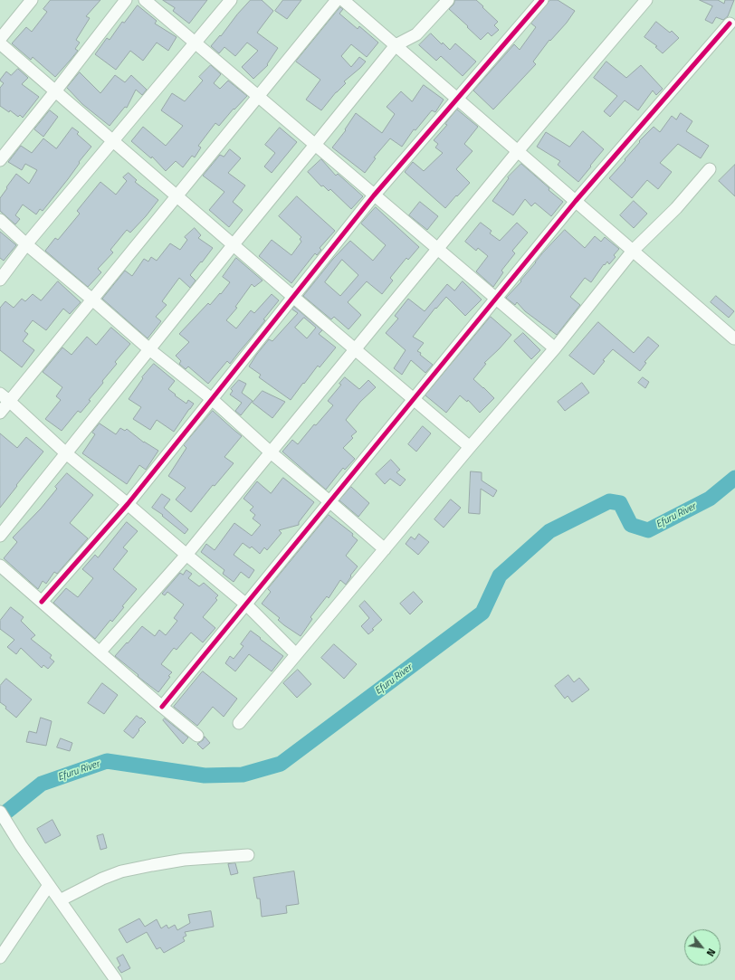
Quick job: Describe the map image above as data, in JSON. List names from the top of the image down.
{
  "water": ["Efuru River"],
  "north": "bottom right"
}
